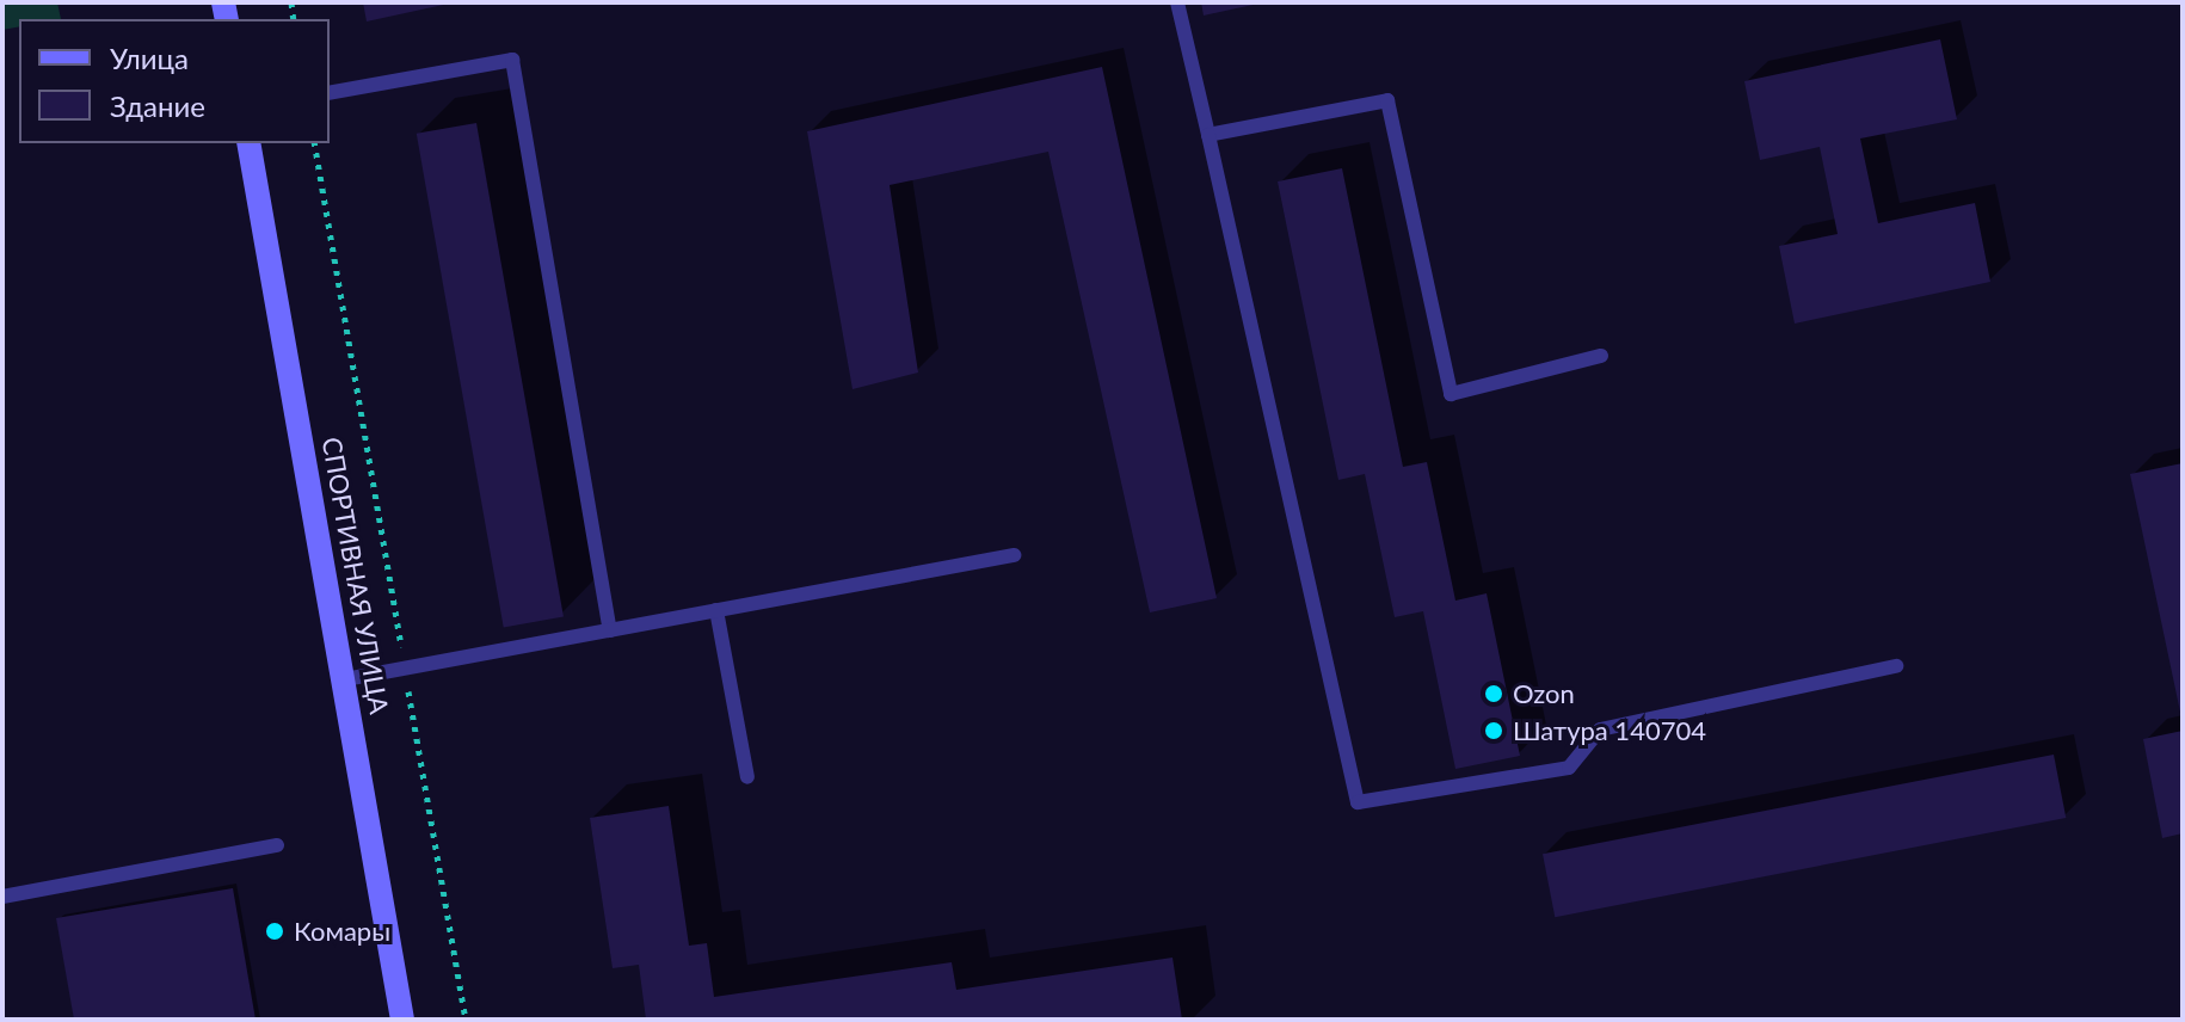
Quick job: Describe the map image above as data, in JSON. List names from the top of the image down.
{
  "streets": {
    "street": ["СПОРТИВНАЯ УЛИЦА"]
  },
  "places": ["Ozon", "Шатура 140704", "Комары"],
  "legend": ["Улица", "Здание"]
}
